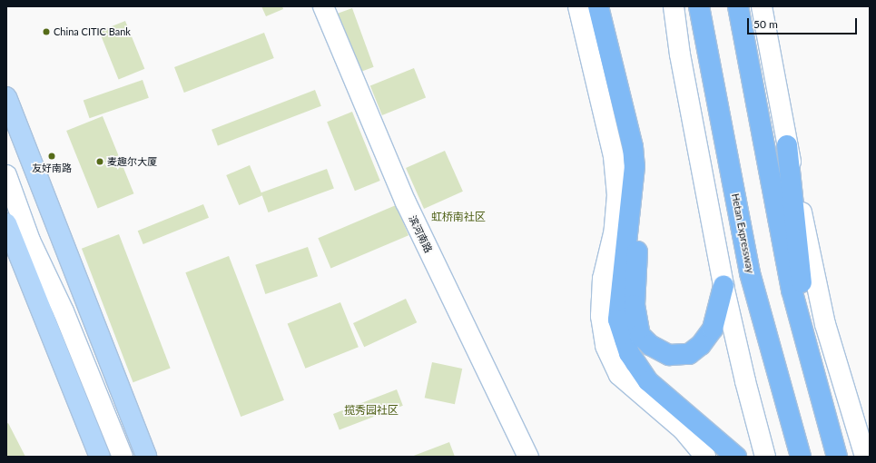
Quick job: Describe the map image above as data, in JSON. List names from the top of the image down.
{
  "streets": {
    "highway": ["Hetan Expressway"],
    "street": ["滨河南路"]
  },
  "districts": ["虹桥南社区", "揽秀园社区"],
  "places": ["China CITIC Bank", "友好南路", "麦趣尔大厦"],
  "scale_bar": "50 m"
}
